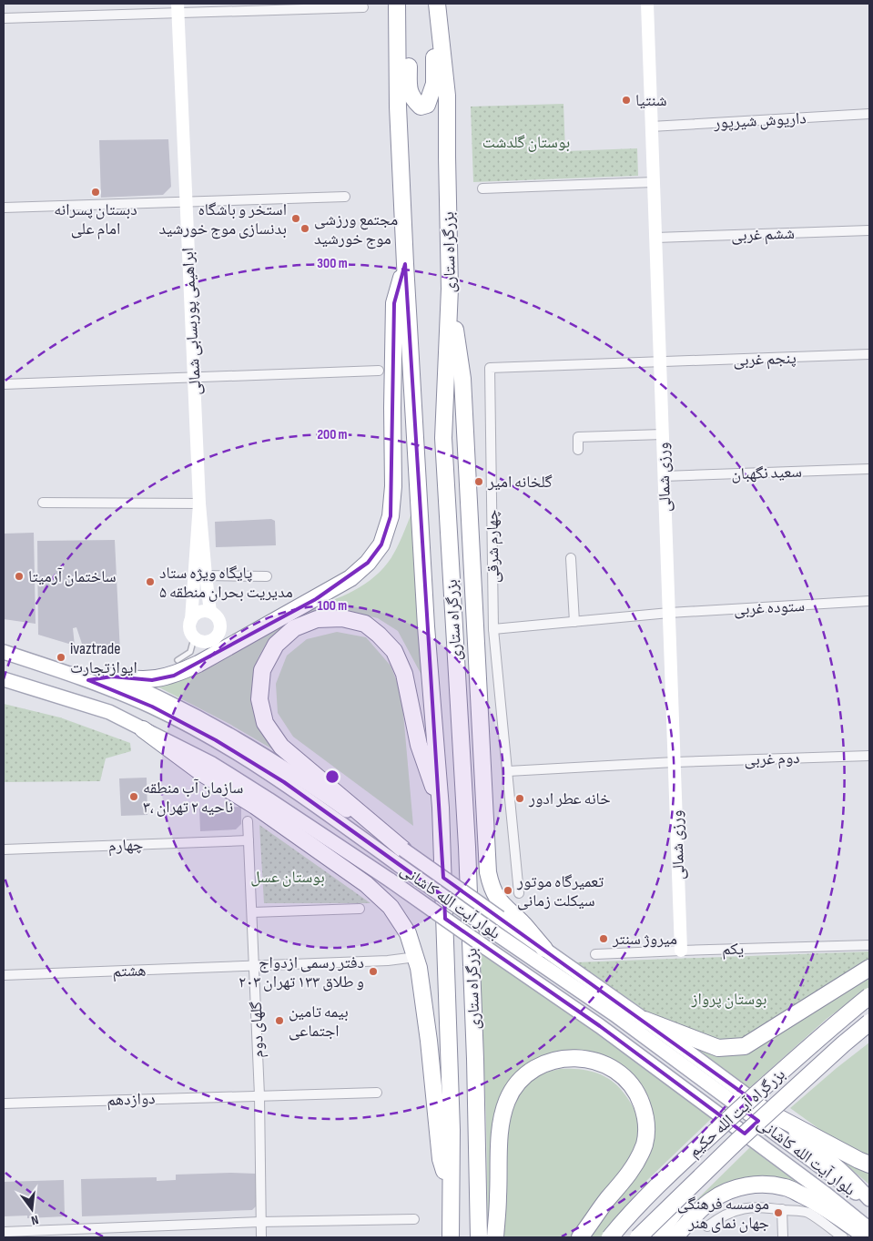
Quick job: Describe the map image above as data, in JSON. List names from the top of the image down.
{
  "streets": {
    "highway": ["بزرگراه ستاری", "بزرگراه آیت الله حکیم"],
    "main road": ["بلوار آیت الله کاشانی"],
    "street": [
      "داریوش شیرپور",
      "ششم غربی",
      "ابراهیمی پوربسابی شمالی",
      "پنجم غربی",
      "سعید نگهبان",
      "ورزی شمالی",
      "چهارم شرقی",
      "ستوده غربی",
      "دوم غربی",
      "چهارم",
      "یکم",
      "هشتم",
      "گلهای دوم",
      "دوازدهم"
    ]
  },
  "crossings": [
    ["داریوش شیرپور", "ورزی شمالی"],
    ["ششم غربی", "ورزی شمالی"],
    ["پنجم غربی", "ورزی شمالی"],
    ["پنجم غربی", "چهارم شرقی"],
    ["سعید نگهبان", "ورزی شمالی"],
    ["ورزی شمالی", "چهارم شرقی"],
    ["ورزی شمالی", "ستوده غربی"],
    ["ورزی شمالی", "دوم غربی"],
    ["ورزی شمالی", "یکم"],
    ["چهارم شرقی", "ستوده غربی"],
    ["چهارم شرقی", "دوم غربی"],
    ["چهارم", "گلهای دوم"],
    ["هشتم", "گلهای دوم"],
    ["گلهای دوم", "دوازدهم"]
  ],
  "parks": ["بوستان گلدشت", "بوستان عسل", "بوستان پرواز"],
  "places": [
    "شنتیا",
    "دبستان پسرانه امام علی",
    "استخر و باشگاه بدنسازی موج خورشید",
    "مجتمع ورزشی موج خورشید",
    "گلخانه امیر",
    "ساختمان آرمیتا",
    "پایگاه ویژه ستاد مدیریت بحران منطقه ۵",
    "ivaztrade ایوازتجارت",
    "سازمان آب منطقه ۳، ناحیه ۲ تهران",
    "خانه عطر ادور",
    "تعمیرگاه موتور سیکلت زمانی",
    "میروژ سنتر",
    "دفتر رسمی ازدواج ۲۰۳ و طلاق ۱۳۳ تهران",
    "بیمه تامین اجتماعی",
    "موسسه فرهنگی جهان نمای هنر"
  ],
  "north": "bottom",
  "rings": ["300 m", "200 m", "100 m"]
}
